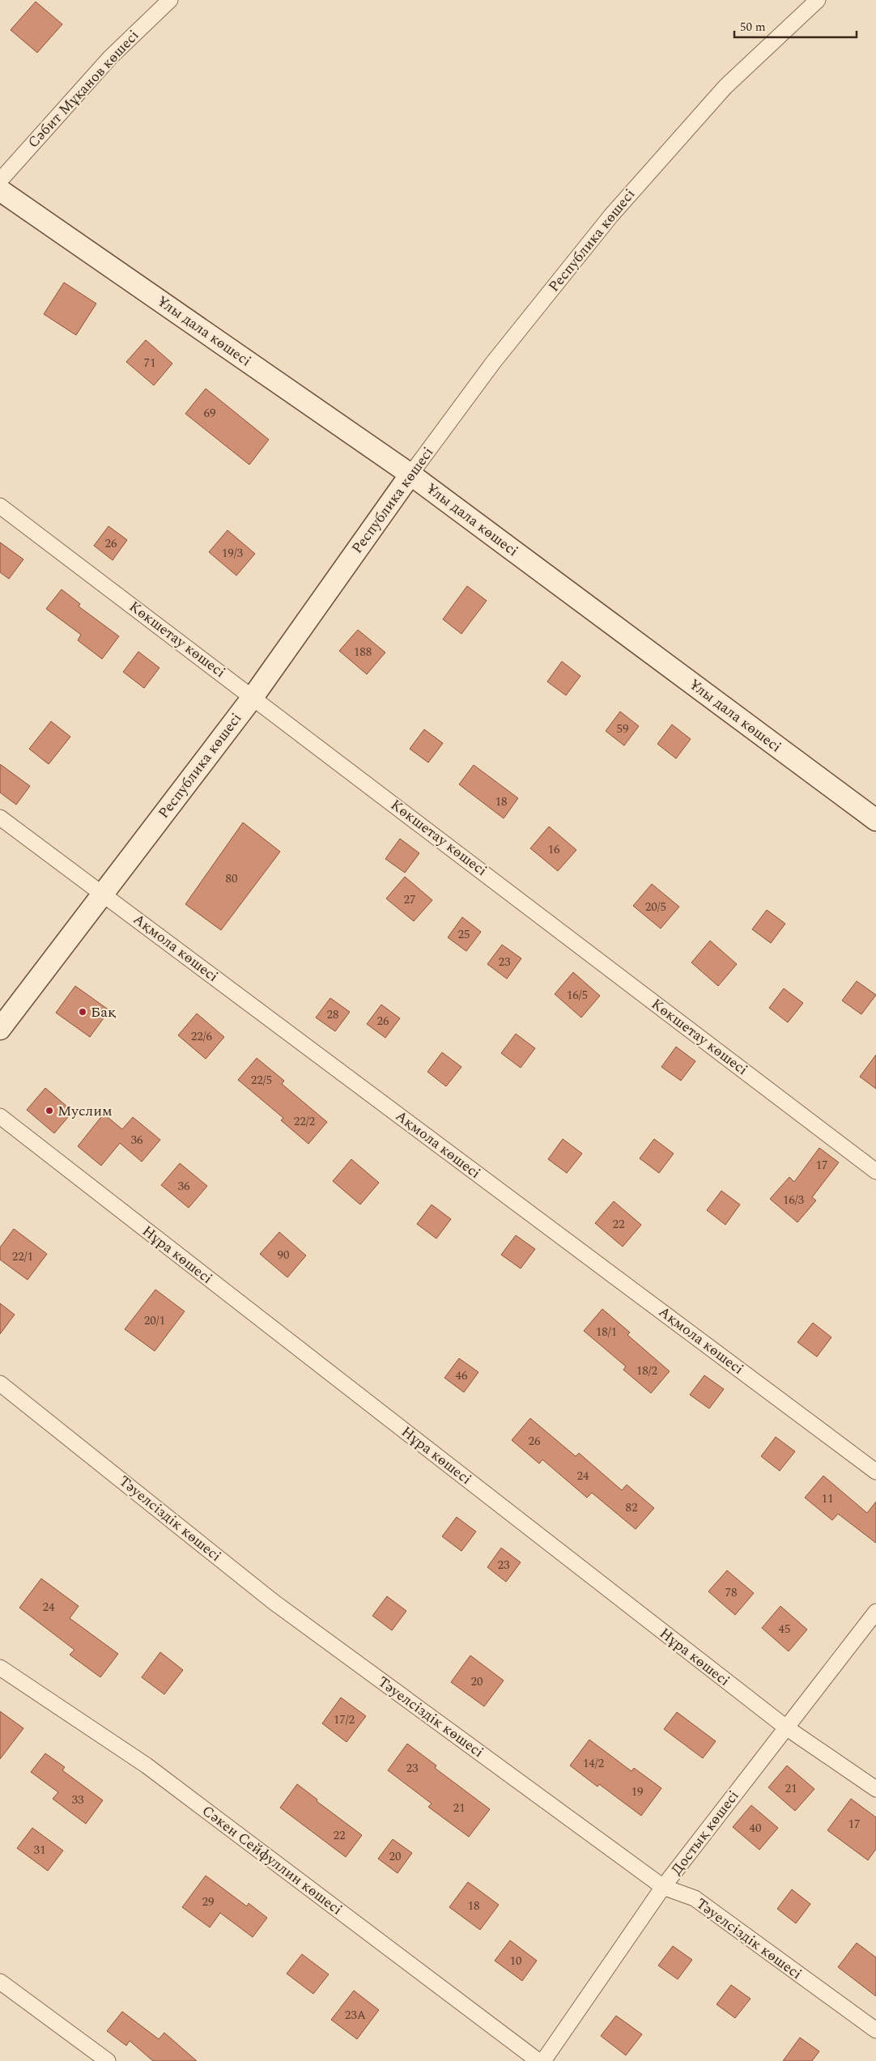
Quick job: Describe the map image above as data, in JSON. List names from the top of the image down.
{
  "streets": {
    "street": [
      "Сәбит Мұқанов көшесі",
      "Республика көшесі",
      "Ұлы дала көшесі",
      "Көкшетау көшесі",
      "Ақмола көшесі",
      "Нұра көшесі",
      "Тәуелсіздік көшесі",
      "Достық көшесі",
      "Сәкен Сейфуллин көшесі"
    ]
  },
  "crossings": [
    ["Республика көшесі", "Ұлы дала көшесі"],
    ["Республика көшесі", "Көкшетау көшесі"],
    ["Республика көшесі", "Ақмола көшесі"],
    ["Нұра көшесі", "Достық көшесі"],
    ["Тәуелсіздік көшесі", "Достық көшесі"]
  ],
  "places": ["Бақ", "Муслим"],
  "house_numbers": [
    "71",
    "69",
    "26",
    "19/3",
    "188",
    "59",
    "18",
    "16",
    "80",
    "27",
    "20/5",
    "25",
    "23",
    "16/5",
    "28",
    "26",
    "22/6",
    "22/5",
    "22/2",
    "36",
    "17",
    "36",
    "16/3",
    "22",
    "90",
    "22/1",
    "20/1",
    "18/1",
    "18/2",
    "46",
    "26",
    "24",
    "11",
    "82",
    "23",
    "78",
    "24",
    "45",
    "20",
    "17/2",
    "14/2",
    "23",
    "21",
    "19",
    "33",
    "21",
    "17",
    "40",
    "22",
    "31",
    "20",
    "29",
    "18",
    "10",
    "23А"
  ],
  "scale_bar": "50 m"
}
